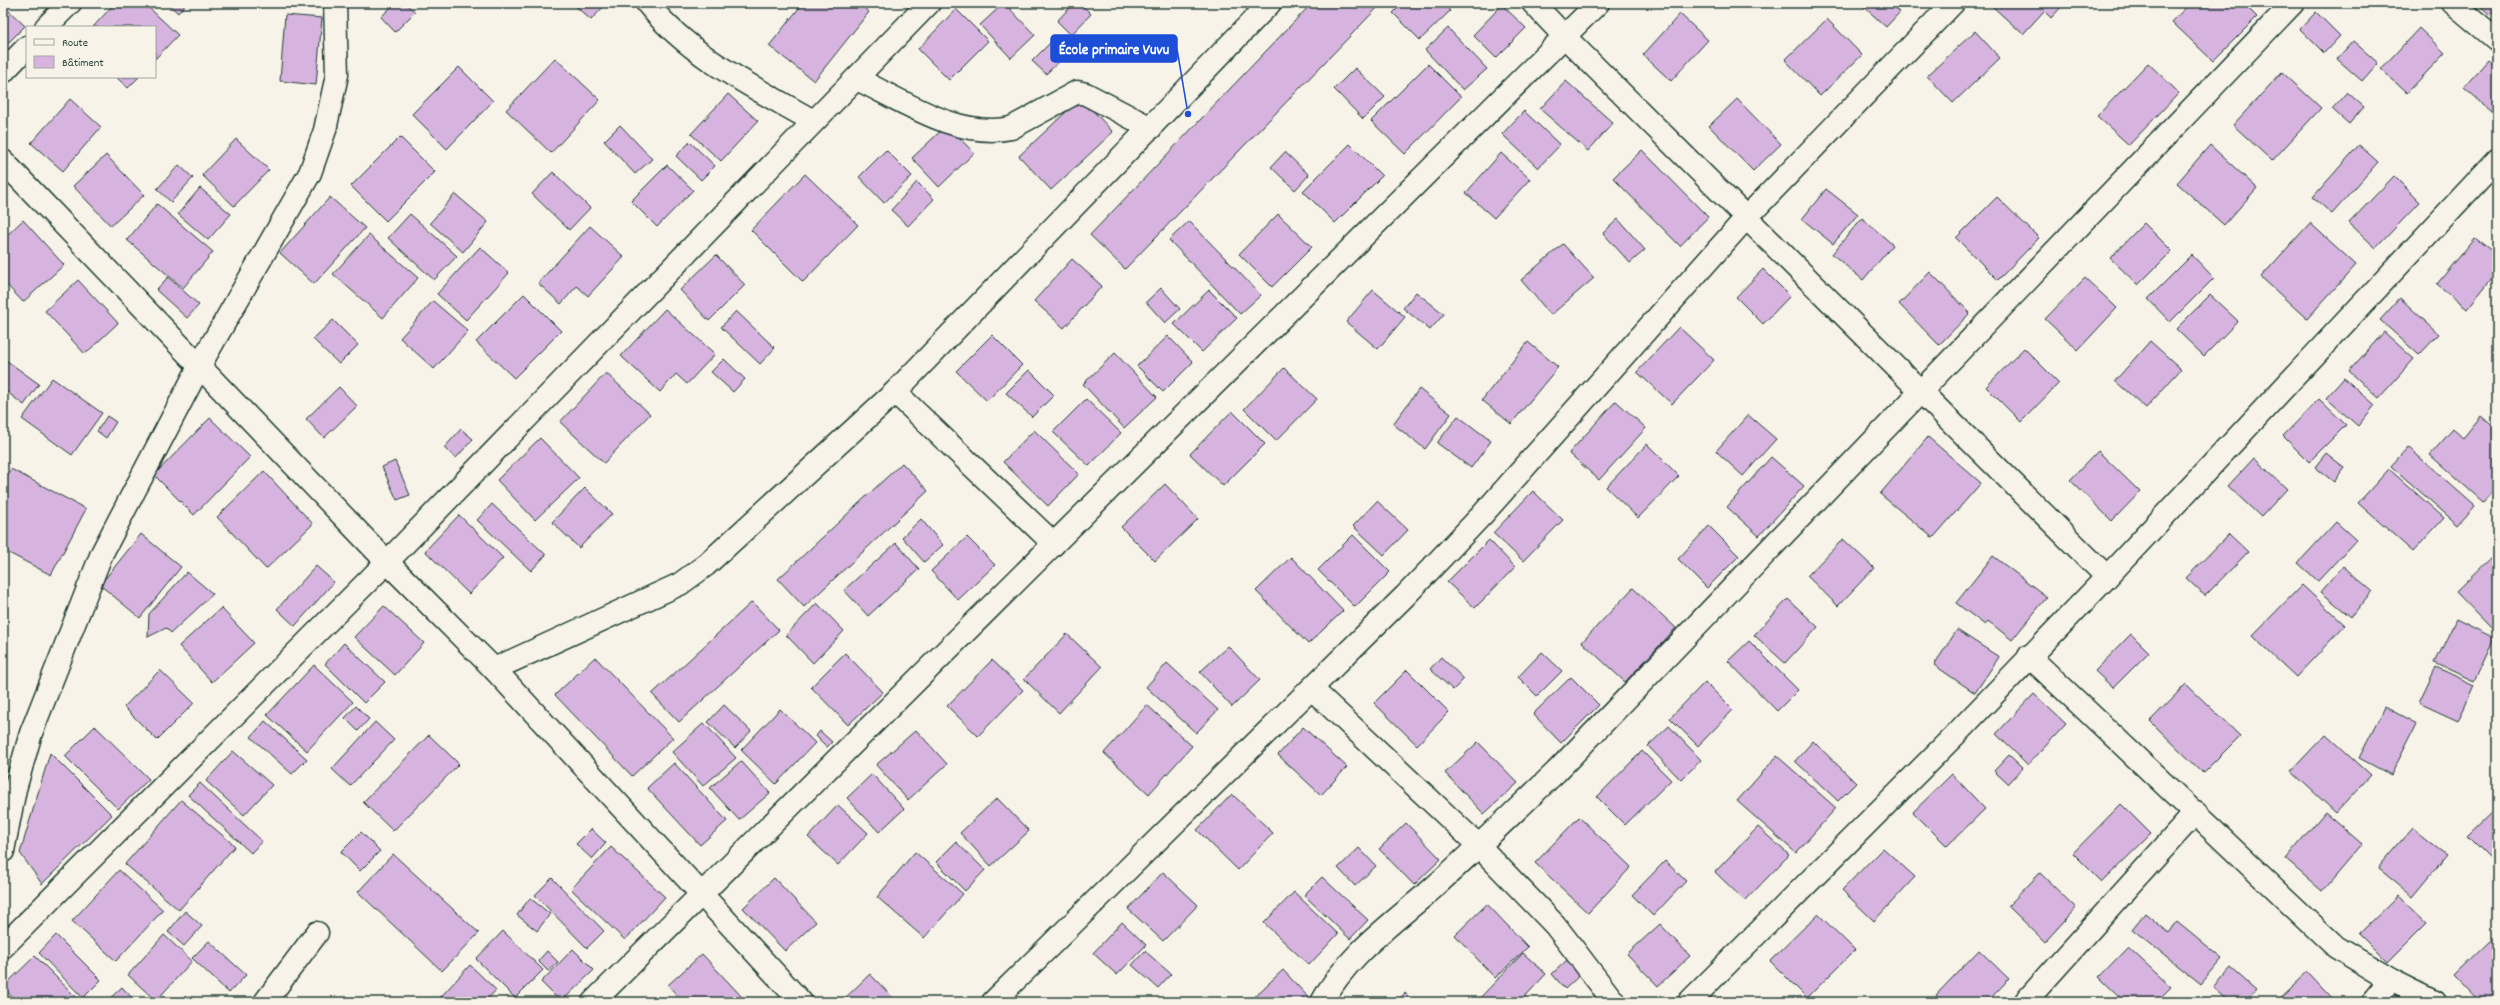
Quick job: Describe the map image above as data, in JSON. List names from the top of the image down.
{
  "places": ["École primaire Vuvu"],
  "legend": ["Route", "Bâtiment"]
}
